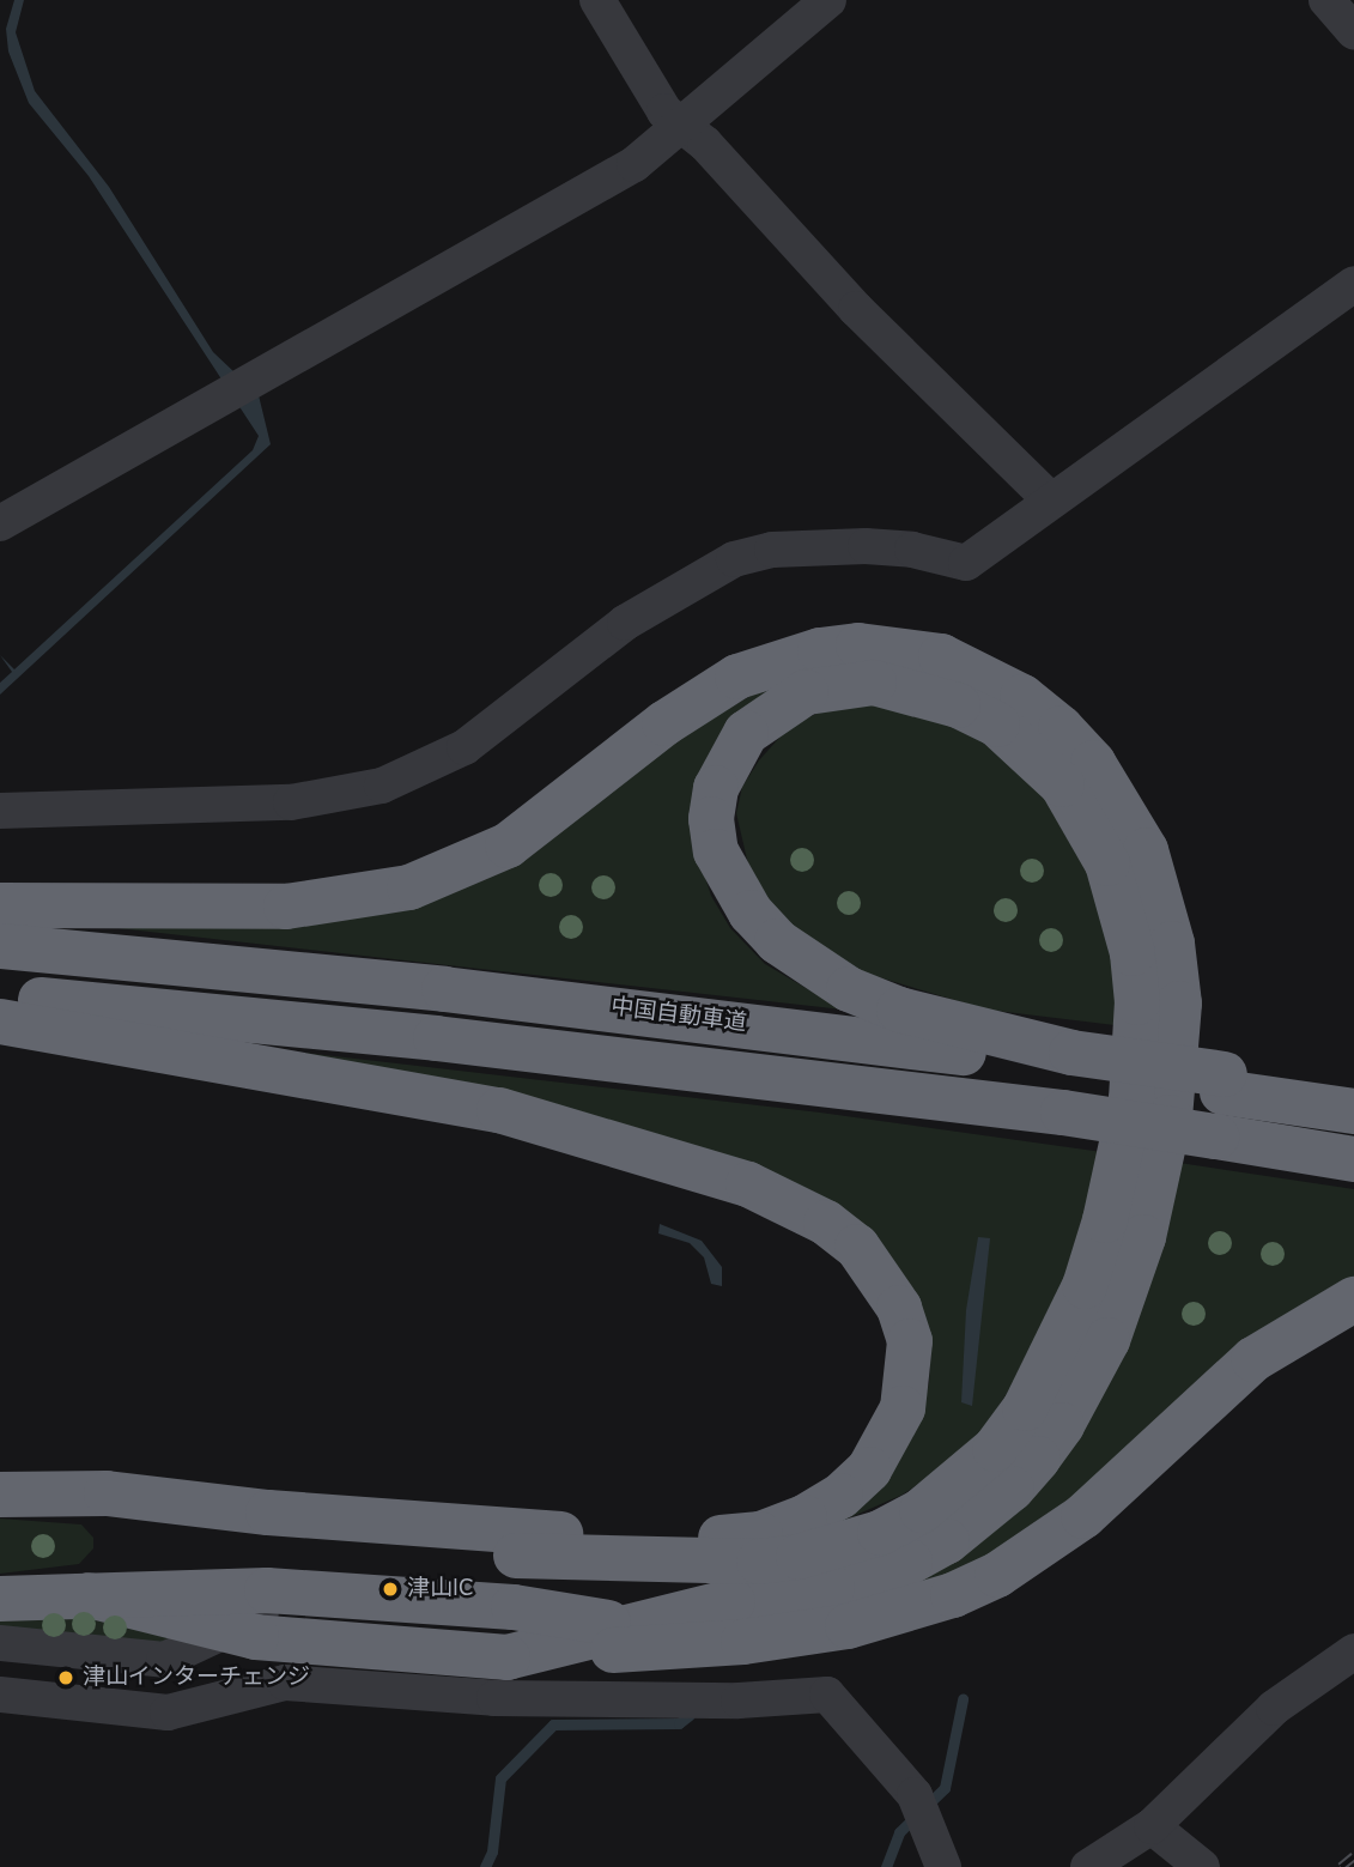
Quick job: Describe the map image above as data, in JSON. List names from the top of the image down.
{
  "streets": {
    "highway": ["中国自動車道"]
  },
  "places": ["津山IC", "津山インターチェンジ"]
}
